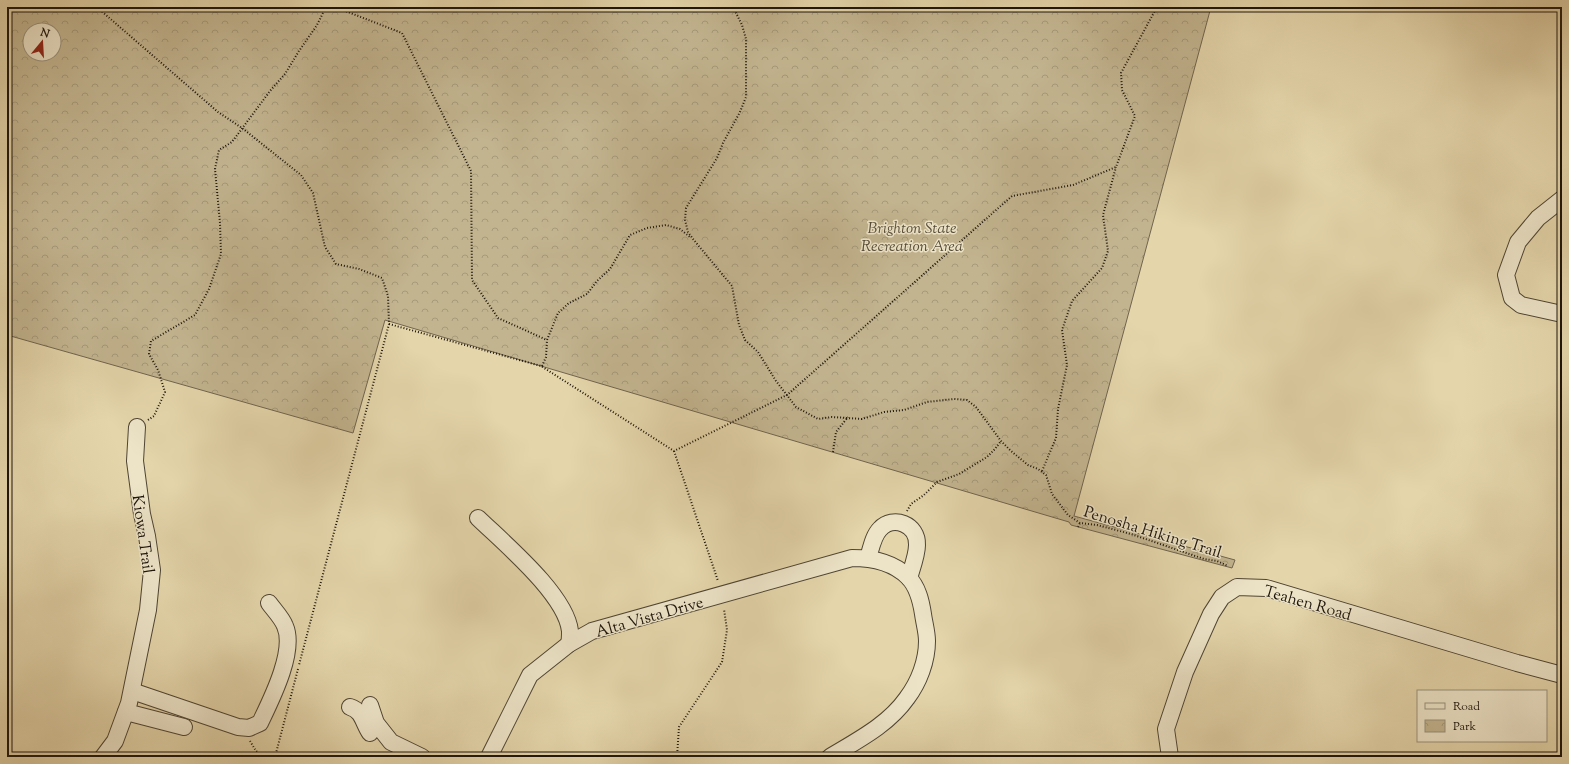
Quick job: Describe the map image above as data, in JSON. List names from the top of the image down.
{
  "streets": {
    "street": ["Kiowa Trail", "Teahen Road", "Alta Vista Drive"],
    "path": ["Penosha Hiking Trail"]
  },
  "parks": ["Brighton State Recreation Area"],
  "legend": ["Road", "Park"],
  "north": "top"
}
